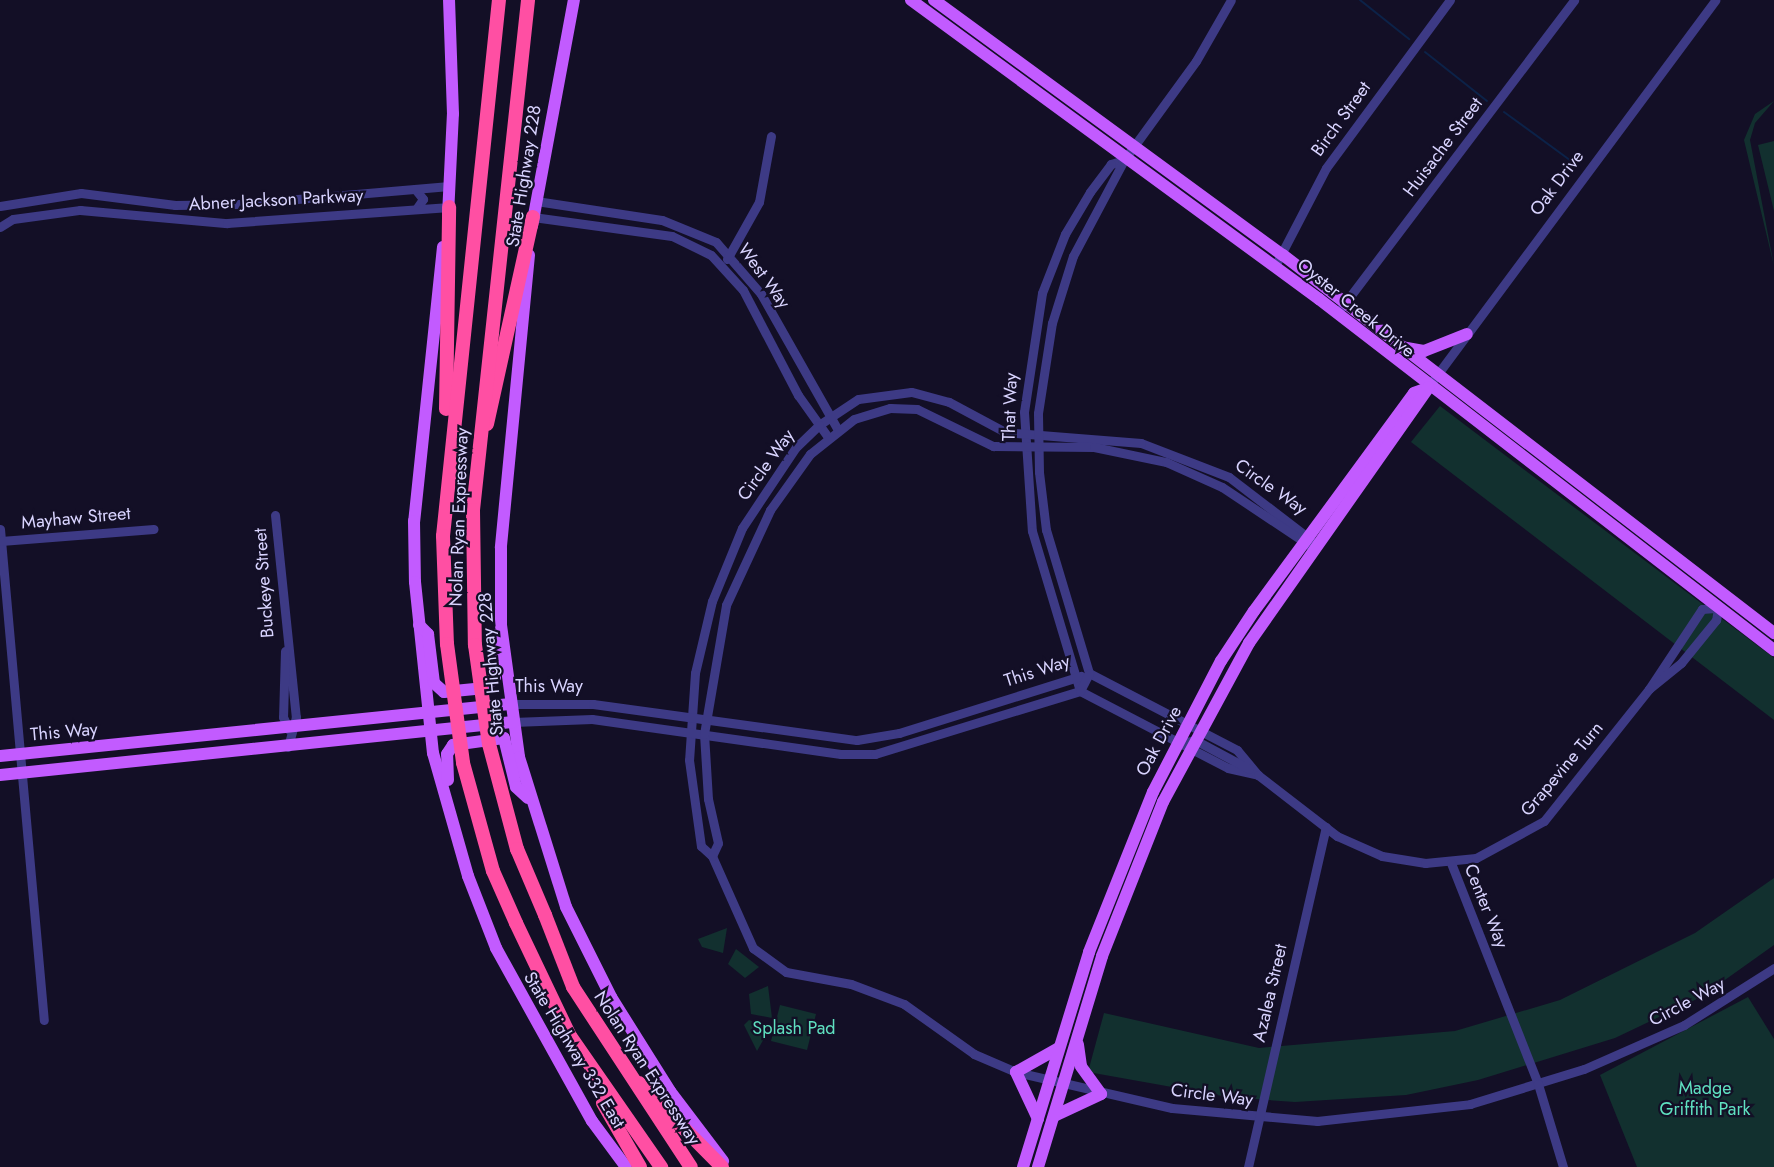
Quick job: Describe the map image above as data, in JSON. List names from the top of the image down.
{
  "streets": {
    "highway": ["Nolan Ryan Expressway"],
    "main road": [
      "State Highway 228",
      "Oak Drive",
      "Oyster Creek Drive",
      "This Way",
      "State Highway 332 East"
    ],
    "street": [
      "Birch Street",
      "Huisache Street",
      "Abner Jackson Parkway",
      "West Way",
      "That Way",
      "Circle Way",
      "Mayhaw Street",
      "Buckeye Street",
      "Grapevine Turn",
      "Center Way",
      "Azalea Street"
    ]
  },
  "crossings": [
    ["Birch Street", "Oyster Creek Drive"],
    ["Huisache Street", "Oyster Creek Drive"],
    ["State Highway 228", "West Way"],
    ["State Highway 228", "This Way"],
    ["Oak Drive", "Oyster Creek Drive"],
    ["Oak Drive", "Circle Way"],
    ["Oak Drive", "Center Way"],
    ["West Way", "Circle Way"],
    ["Oyster Creek Drive", "That Way"],
    ["Oyster Creek Drive", "Grapevine Turn"],
    ["That Way", "Circle Way"],
    ["That Way", "This Way"],
    ["That Way", "Center Way"],
    ["Circle Way", "This Way"],
    ["Circle Way", "Center Way"],
    ["Circle Way", "Azalea Street"],
    ["Buckeye Street", "This Way"],
    ["This Way", "Center Way"],
    ["Grapevine Turn", "Center Way"],
    ["Center Way", "Azalea Street"]
  ],
  "parks": ["Splash Pad", "Madge Griffith Park"]
}
